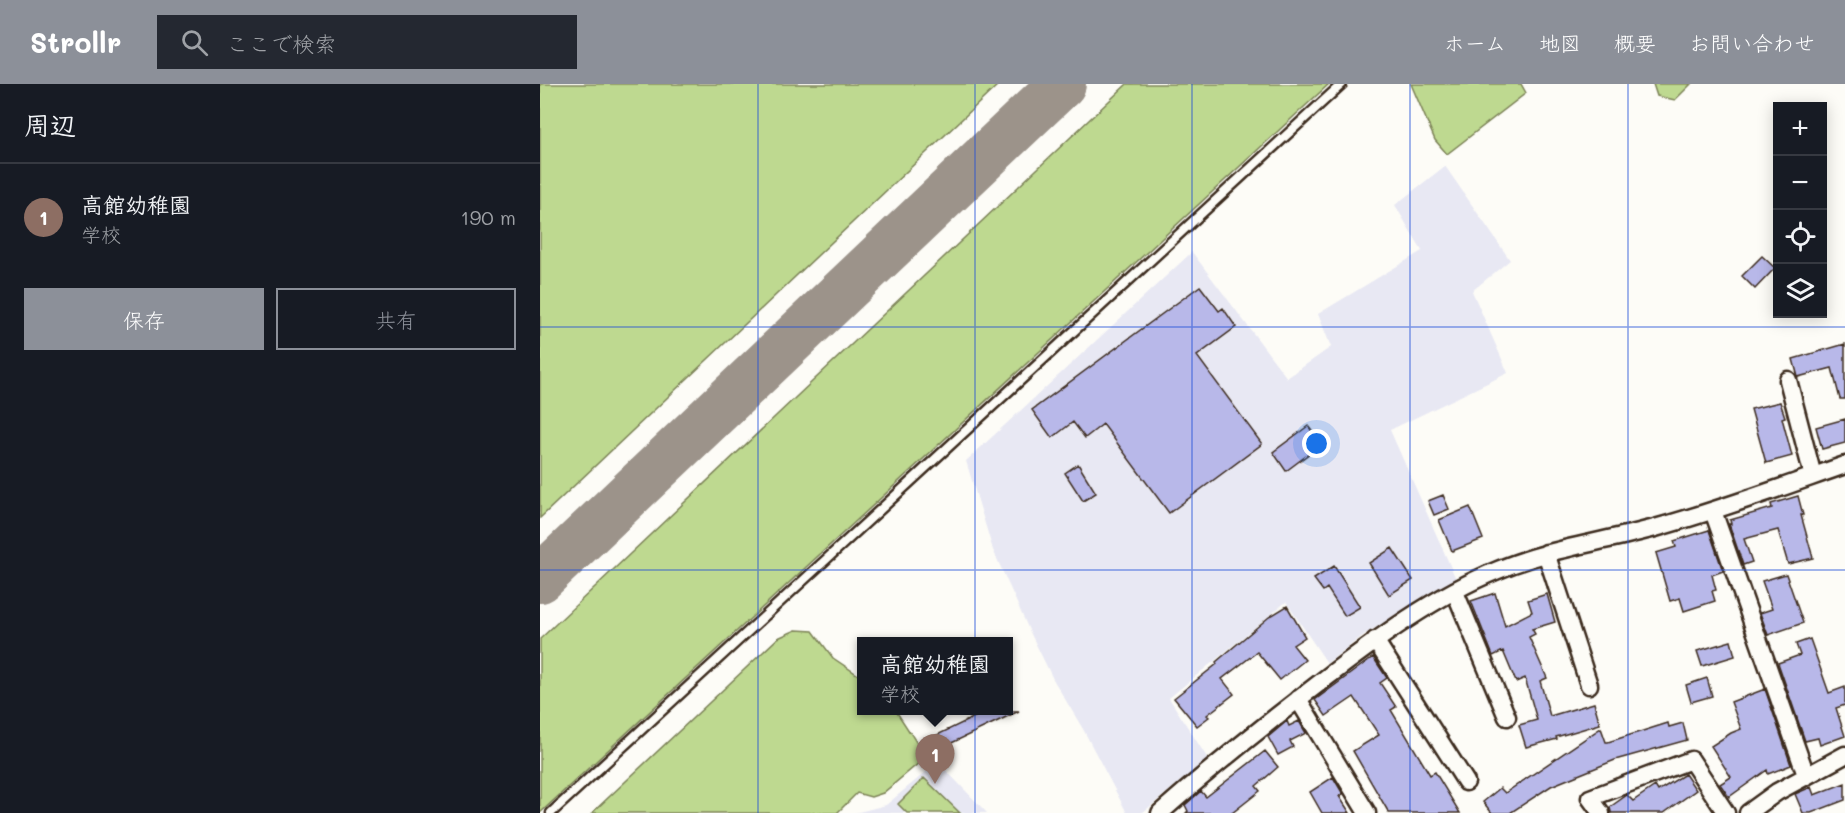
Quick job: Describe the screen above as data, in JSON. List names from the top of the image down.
{
  "page": {
    "header": "Strollr",
    "search": "ここで検索",
    "nav": [
      "ホーム",
      "地図",
      "概要",
      "お問い合わせ"
    ],
    "heading": "周辺",
    "map_buttons": ["+", "−"],
    "list": [
      {
        "mark": "1",
        "name": "高館幼稚園",
        "note": "学校",
        "value": "190 m"
      }
    ],
    "buttons": ["保存", "共有"],
    "popup": ["高館幼稚園", "学校"],
    "pins": "1"
  }
}
